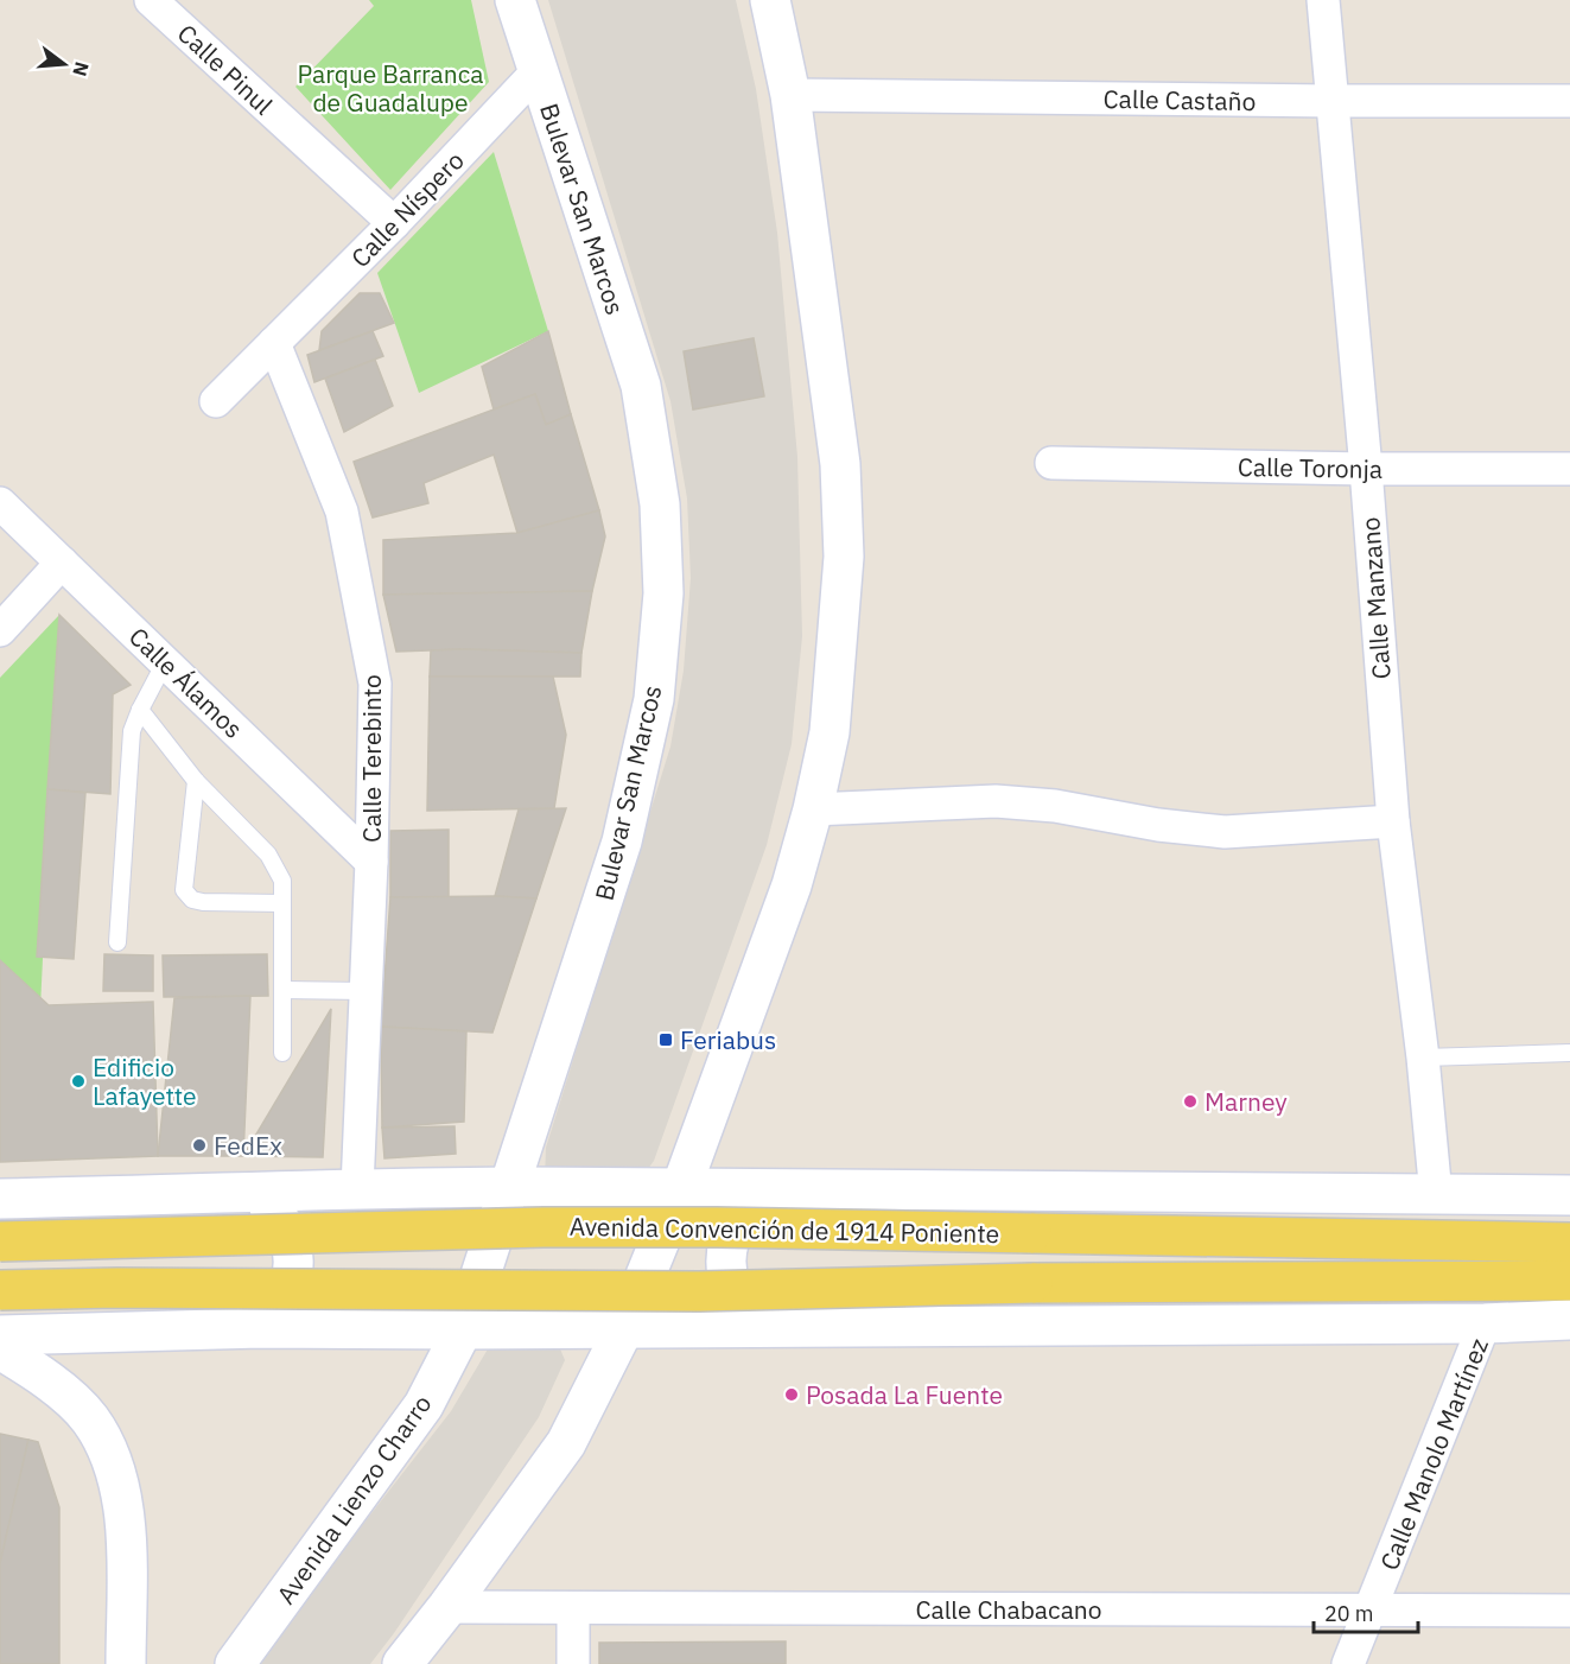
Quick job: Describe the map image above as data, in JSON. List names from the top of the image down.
{
  "streets": {
    "main road": ["Avenida Convención de 1914 Poniente"],
    "street": [
      "Calle Pinul",
      "Calle Castaño",
      "Calle Níspero",
      "Bulevar San Marcos",
      "Calle Toronja",
      "Calle Manzano",
      "Calle Álamos",
      "Calle Terebinto",
      "Calle Manolo Martínez",
      "Avenida Lienzo Charro",
      "Calle Chabacano"
    ]
  },
  "crossings": [
    ["Calle Pinul", "Calle Níspero"],
    ["Calle Castaño", "Calle Manzano"],
    ["Calle Níspero", "Bulevar San Marcos"],
    ["Calle Níspero", "Calle Terebinto"],
    ["Bulevar San Marcos", "Avenida Convención de 1914 Poniente"],
    ["Bulevar San Marcos", "Avenida Lienzo Charro"],
    ["Calle Toronja", "Calle Manzano"],
    ["Calle Manzano", "Avenida Convención de 1914 Poniente"],
    ["Calle Álamos", "Calle Terebinto"],
    ["Calle Terebinto", "Avenida Convención de 1914 Poniente"],
    ["Calle Manolo Martínez", "Calle Chabacano"]
  ],
  "parks": ["Parque Barranca de Guadalupe"],
  "places": {
    "transit": ["Feriabus"],
    "other": [
      "Edificio Lafayette",
      "Marney",
      "FedEx",
      "Posada La Fuente"
    ]
  },
  "scale_bar": "20 m",
  "north": "right"
}
